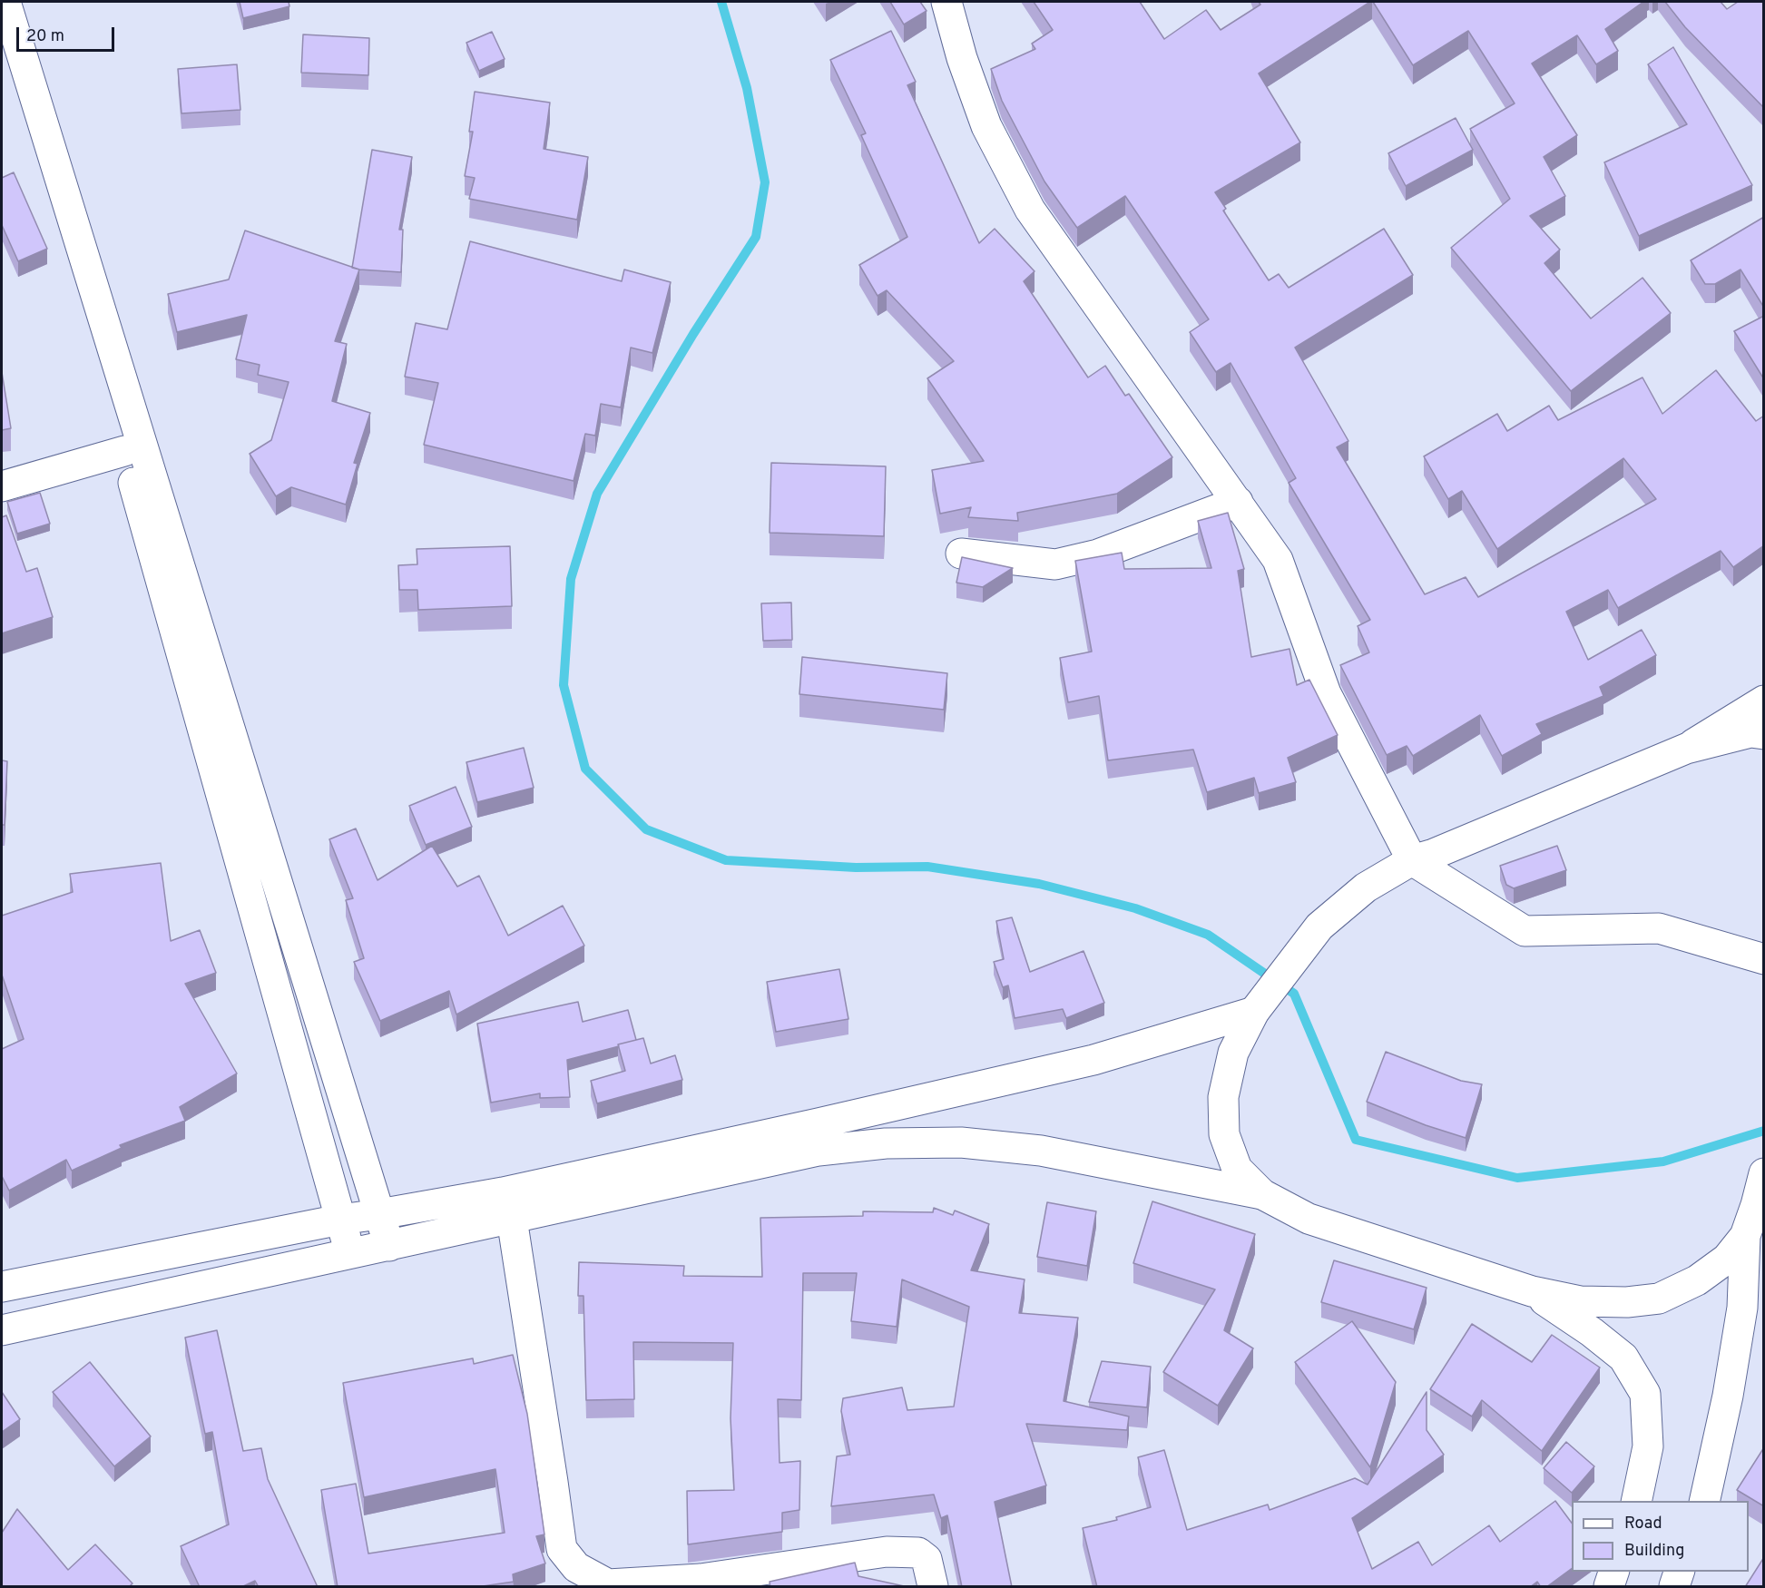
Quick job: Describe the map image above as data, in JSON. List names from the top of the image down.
{
  "legend": ["Road", "Building"],
  "scale_bar": "20 m"
}
